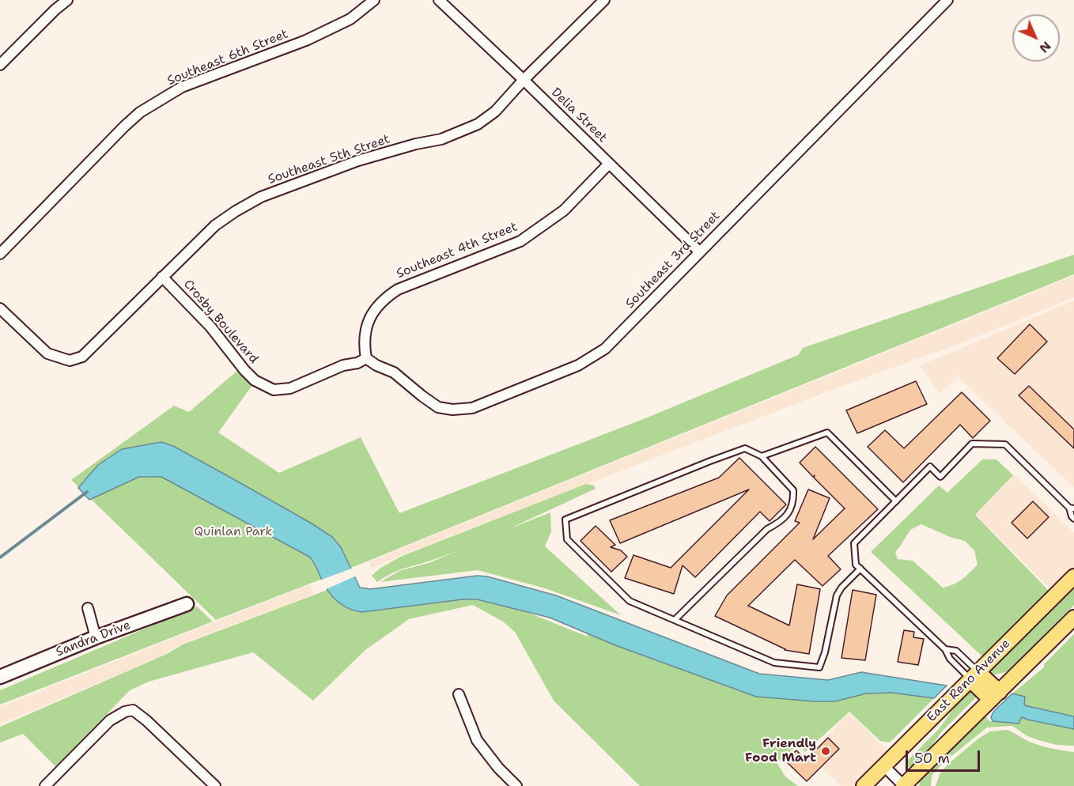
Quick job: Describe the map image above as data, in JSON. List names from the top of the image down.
{
  "streets": {
    "main road": ["East Reno Avenue"],
    "street": [
      "Southeast 6th Street",
      "Delia Street",
      "Southeast 5th Street",
      "Southeast 4th Street",
      "Southeast 3rd Street",
      "Crosby Boulevard",
      "Sandra Drive"
    ]
  },
  "crossings": [
    ["Delia Street", "Southeast 5th Street"],
    ["Delia Street", "Southeast 4th Street"],
    ["Delia Street", "Southeast 3rd Street"],
    ["Southeast 5th Street", "Crosby Boulevard"],
    ["Southeast 4th Street", "Southeast 3rd Street"],
    ["Southeast 4th Street", "Crosby Boulevard"],
    ["Southeast 3rd Street", "Crosby Boulevard"]
  ],
  "parks": ["Quinlan Park"],
  "places": ["Friendly Food Mart"],
  "scale_bar": "50 m",
  "north": "bottom right"
}
